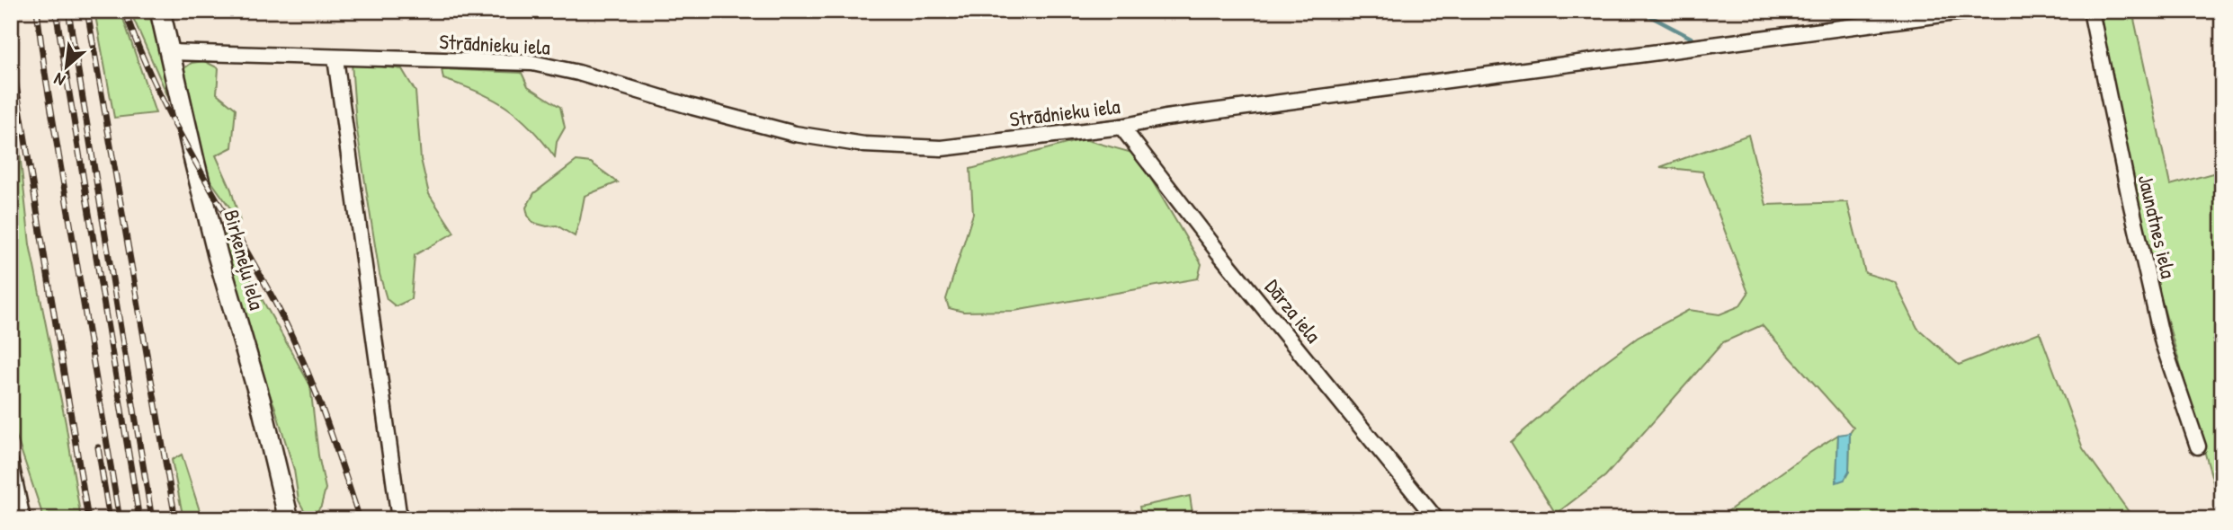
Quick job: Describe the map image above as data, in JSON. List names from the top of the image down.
{
  "streets": {
    "main road": ["Birķeneļu iela"],
    "street": ["Strādnieku iela", "Jaunatnes iela", "Dārza iela"]
  },
  "crossings": [
    ["Strādnieku iela", "Birķeneļu iela"],
    ["Strādnieku iela", "Dārza iela"]
  ],
  "north": "bottom left"
}
